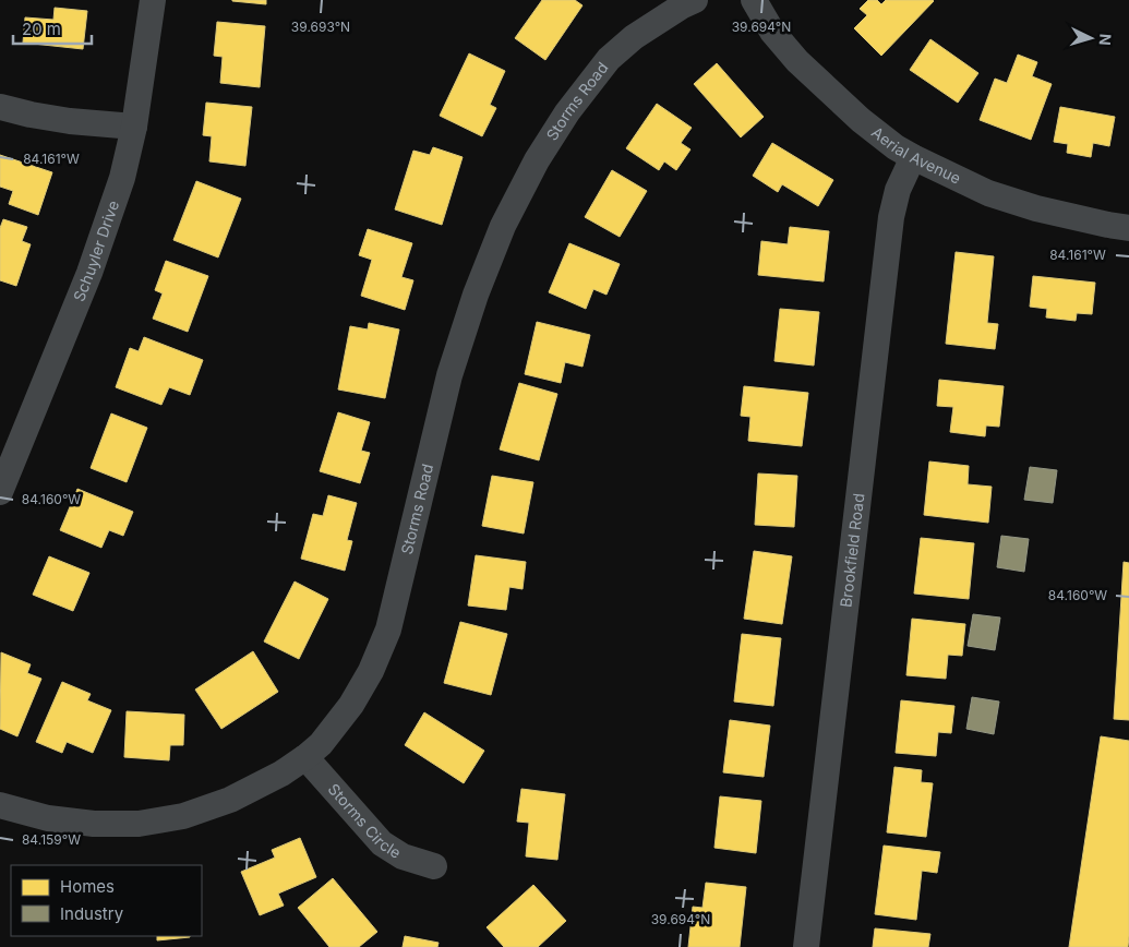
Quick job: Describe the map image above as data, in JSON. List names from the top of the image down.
{
  "streets": {
    "street": [
      "Storms Road",
      "Aerial Avenue",
      "Schuyler Drive",
      "Brookfield Road",
      "Storms Circle"
    ]
  },
  "crossings": [
    ["Storms Road", "Storms Circle"],
    ["Aerial Avenue", "Brookfield Road"]
  ],
  "legend": ["Homes", "Industry"],
  "scale_bar": "20 m",
  "north": "right",
  "coordinates": [
    "39.693°N",
    "39.694°N",
    "84.161°W",
    "84.160°W",
    "84.159°W"
  ]
}
